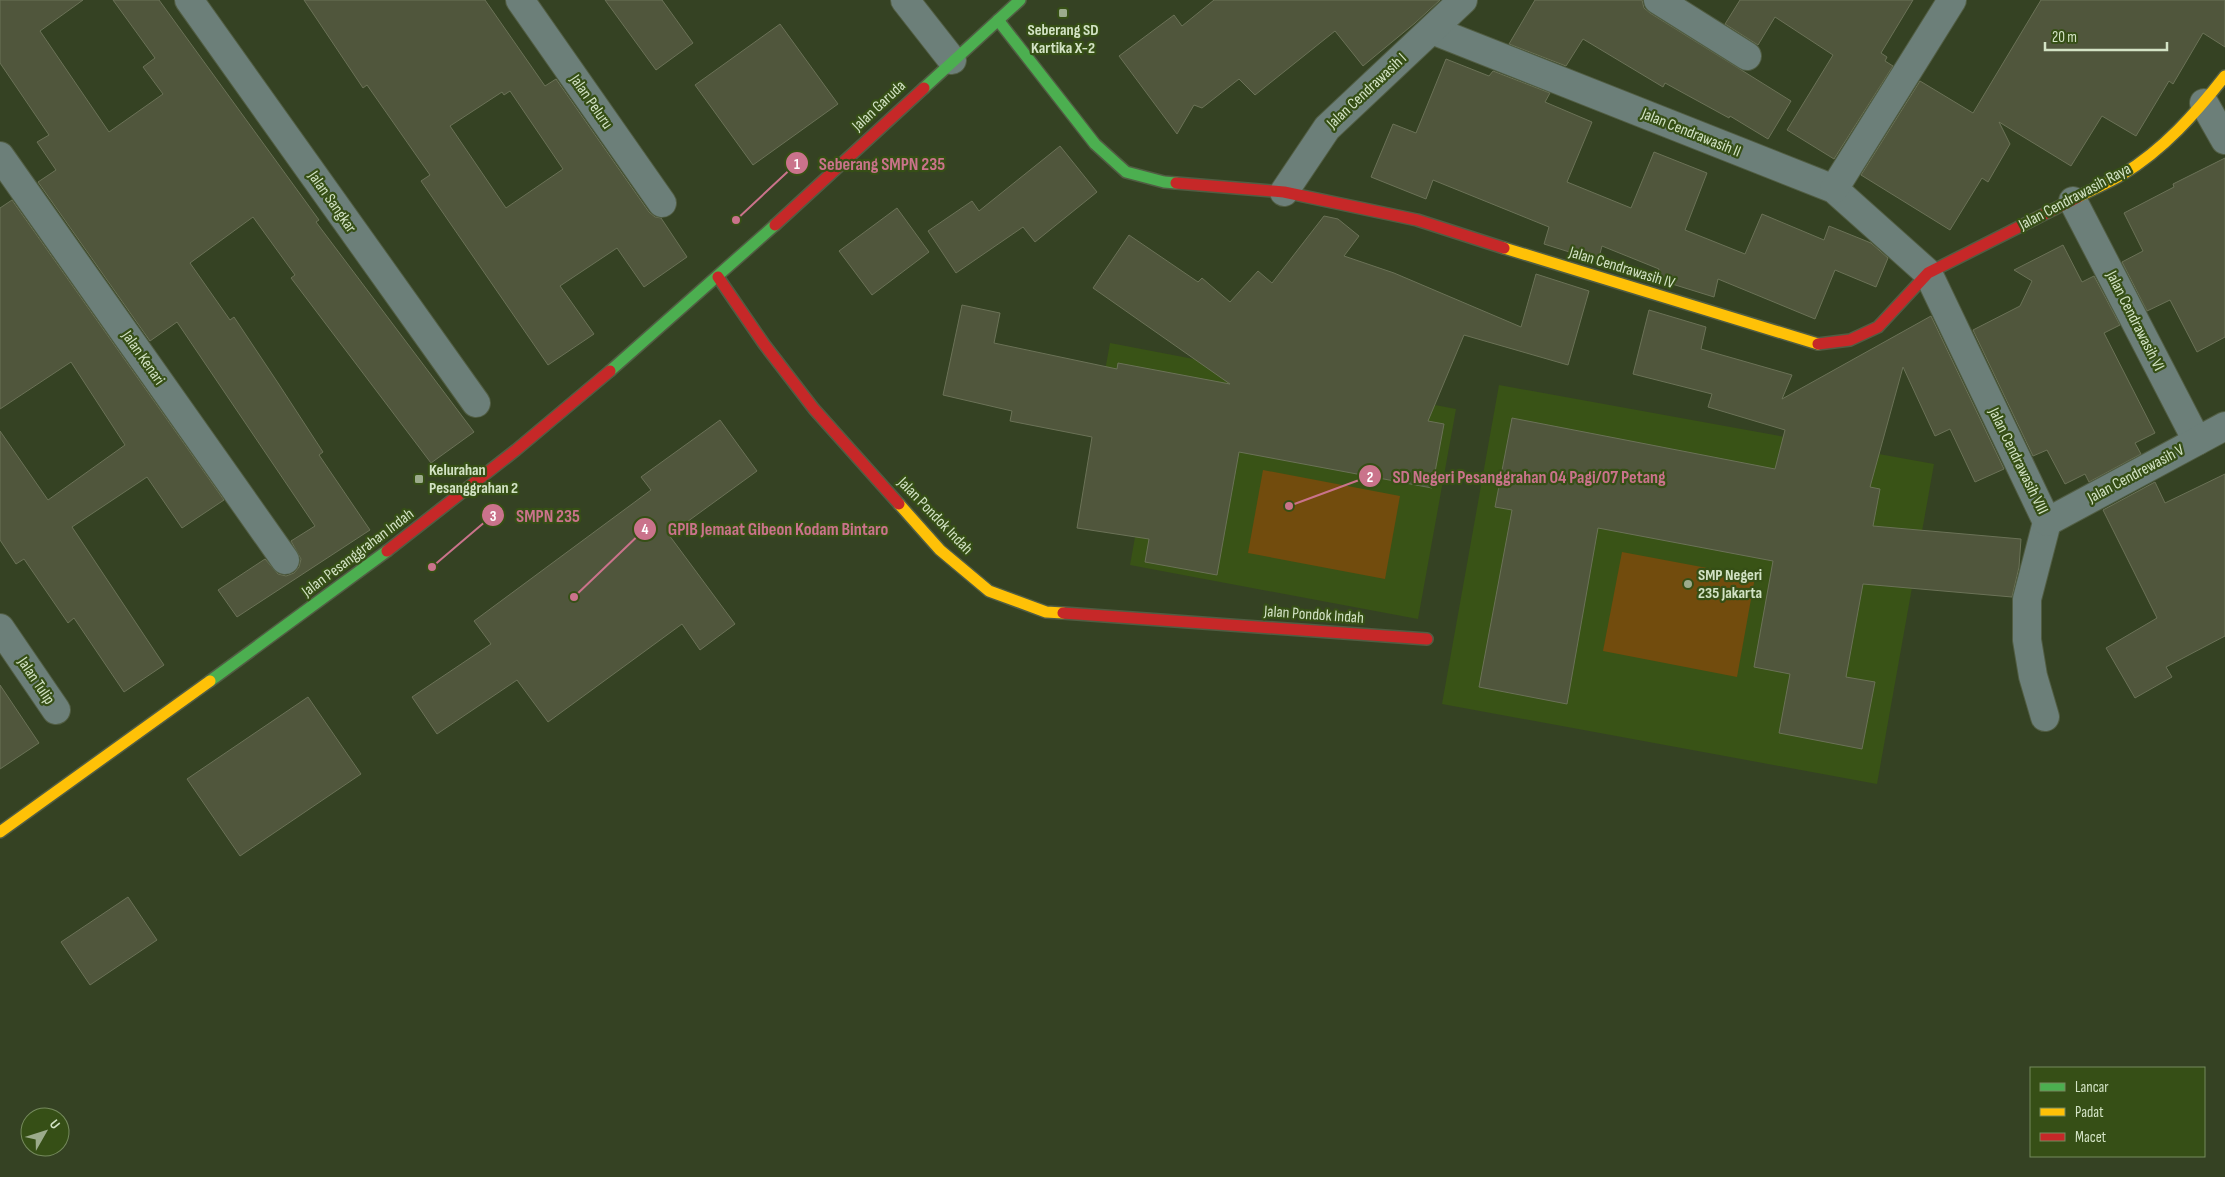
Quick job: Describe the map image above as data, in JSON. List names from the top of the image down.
{
  "streets": {
    "street": [
      "Jalan Cendrawasih I",
      "Jalan Peluru",
      "Jalan Garuda",
      "Jalan Cendrawasih II",
      "Jalan Cendrawasih Raya",
      "Jalan Sangkar",
      "Jalan Cendrawasih IV",
      "Jalan Cendrawasih VI",
      "Jalan Kenari",
      "Jalan Cendrawasih VIII",
      "Jalan Cendrewasih V",
      "Jalan Pondok Indah",
      "Jalan Pesanggrahan Indah",
      "Jalan Tulip"
    ]
  },
  "crossings": [
    ["Jalan Cendrawasih I", "Jalan Cendrawasih II"],
    ["Jalan Cendrawasih I", "Jalan Cendrawasih IV"],
    ["Jalan Garuda", "Jalan Pondok Indah"],
    ["Jalan Garuda", "Jalan Pesanggrahan Indah"],
    ["Jalan Cendrawasih II", "Jalan Cendrawasih Raya"],
    ["Jalan Cendrawasih II", "Jalan Cendrawasih IV"],
    ["Jalan Cendrawasih II", "Jalan Cendrawasih VIII"],
    ["Jalan Cendrawasih Raya", "Jalan Cendrawasih IV"],
    ["Jalan Cendrawasih Raya", "Jalan Cendrawasih VI"],
    ["Jalan Cendrawasih Raya", "Jalan Cendrawasih VIII"],
    ["Jalan Cendrawasih IV", "Jalan Cendrawasih VIII"],
    ["Jalan Cendrawasih VI", "Jalan Cendrewasih V"],
    ["Jalan Cendrawasih VIII", "Jalan Cendrewasih V"],
    ["Jalan Pondok Indah", "Jalan Pesanggrahan Indah"]
  ],
  "places": {
    "transit": ["Seberang SD Kartika X-2", "Kelurahan Pesanggrahan 2"],
    "other": [
      "Seberang SMPN 235",
      "SD Negeri Pesanggrahan 04 Pagi/07 Petang",
      "SMPN 235",
      "SMP Negeri 235 Jakarta",
      "GPIB Jemaat Gibeon Kodam Bintaro"
    ]
  },
  "legend": ["Lancar", "Padat", "Macet"],
  "scale_bar": "20 m",
  "north": "top right"
}
